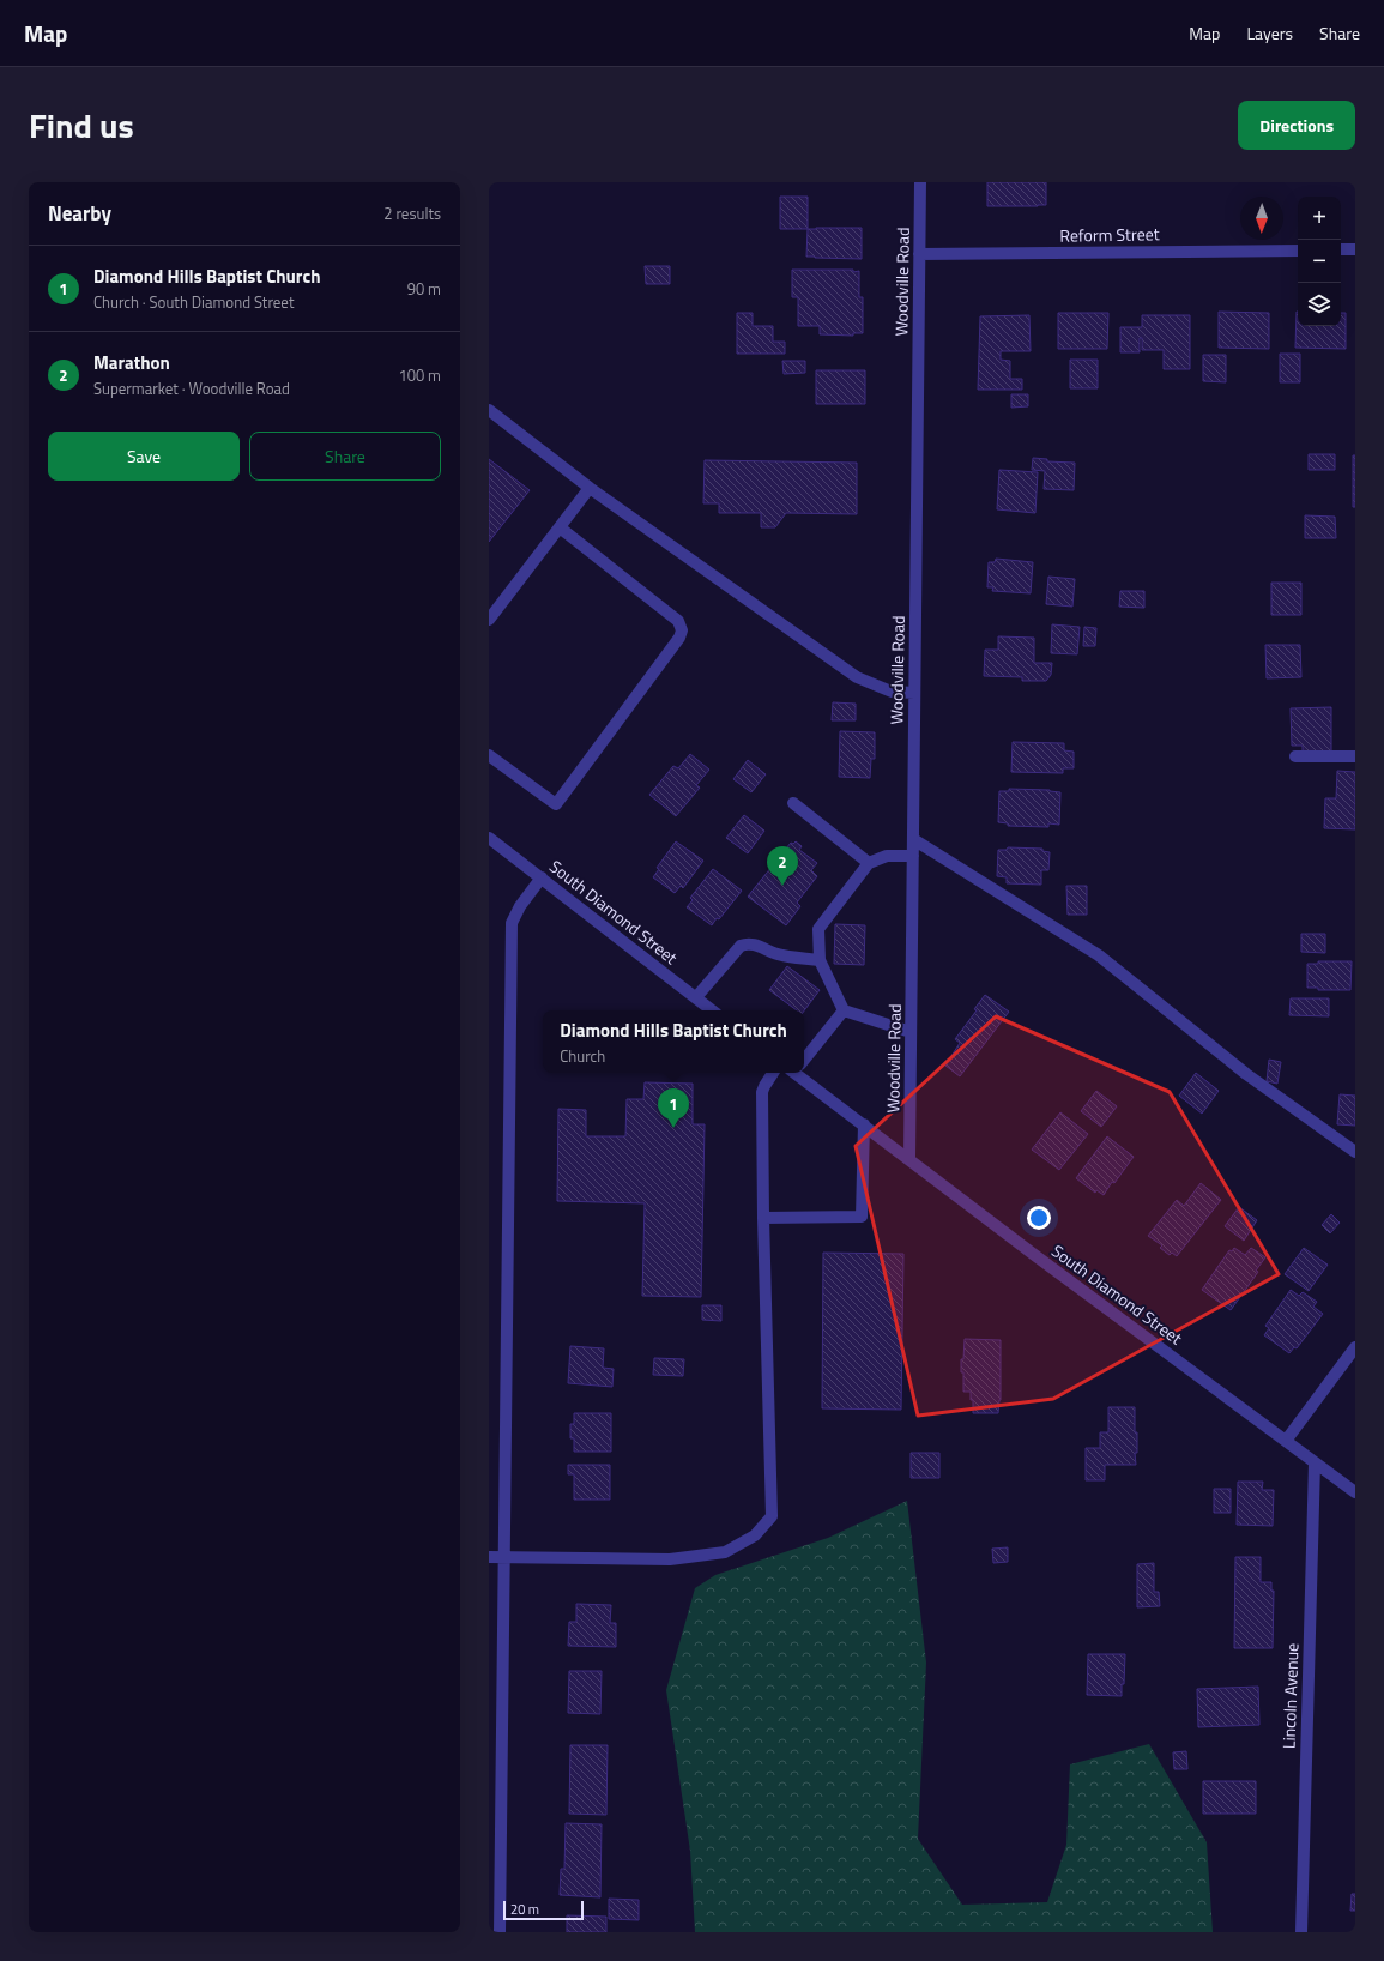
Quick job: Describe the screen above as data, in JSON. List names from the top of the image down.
{
  "streets": {
    "street": [
      "Reform Street",
      "Woodville Road",
      "South Diamond Street",
      "Lincoln Avenue"
    ]
  },
  "crossings": [
    ["Reform Street", "Woodville Road"],
    ["Woodville Road", "South Diamond Street"],
    ["South Diamond Street", "Lincoln Avenue"]
  ],
  "scale_bar": "20 m",
  "north": "bottom",
  "page": {
    "header": "Map",
    "nav": ["Map", "Layers", "Share"],
    "title": "Find us",
    "buttons": [
      "Directions",
      ["Save", "Share"]
    ],
    "heading": ["Nearby", "2 results"],
    "map_buttons": ["+", "−"],
    "list": [
      {
        "mark": "1",
        "name": "Diamond Hills Baptist Church",
        "note": "Church · South Diamond Street",
        "value": "90 m"
      },
      {
        "mark": "2",
        "name": "Marathon",
        "note": "Supermarket · Woodville Road",
        "value": "100 m"
      }
    ],
    "pins": ["2", "1"],
    "popup": ["Diamond Hills Baptist Church", "Church"],
    "scale": "20 m"
  }
}
